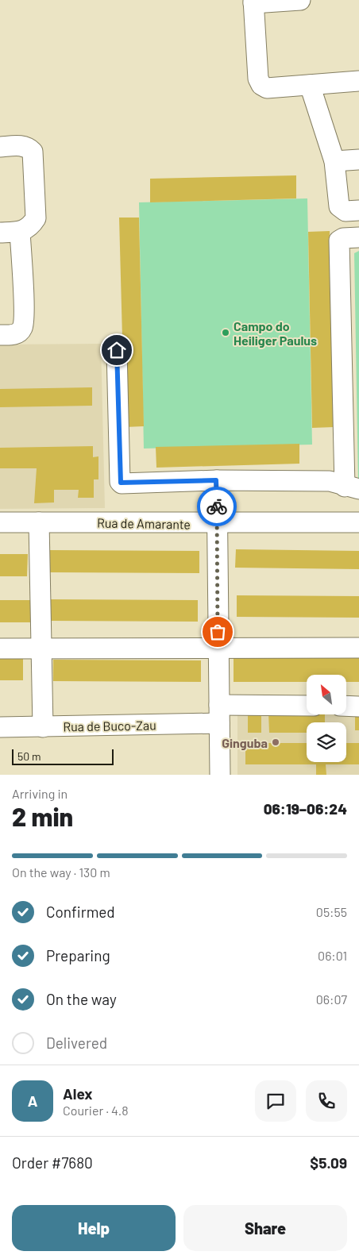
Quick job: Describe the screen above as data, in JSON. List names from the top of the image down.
{
  "streets": {
    "street": ["Rua de Amarante", "Rua de Buco-Zau"]
  },
  "places": ["Campo do Heiliger Paulus", "Ginguba"],
  "scale_bar": "50 m",
  "north": "top left",
  "page": {
    "scale": "50 m",
    "heading": ["2 min", "Arriving in", "06:19–06:24"],
    "panel": [
      "Alex",
      "Courier · 4.8",
      "Order #7680",
      "$5.09"
    ],
    "bar": "On the way · 130 m",
    "list": [
      ["Confirmed", "05:55"],
      ["Preparing", "06:01"],
      ["On the way", "06:07"],
      "Delivered"
    ],
    "round": "A",
    "buttons": ["Help", "Share"]
  }
}
